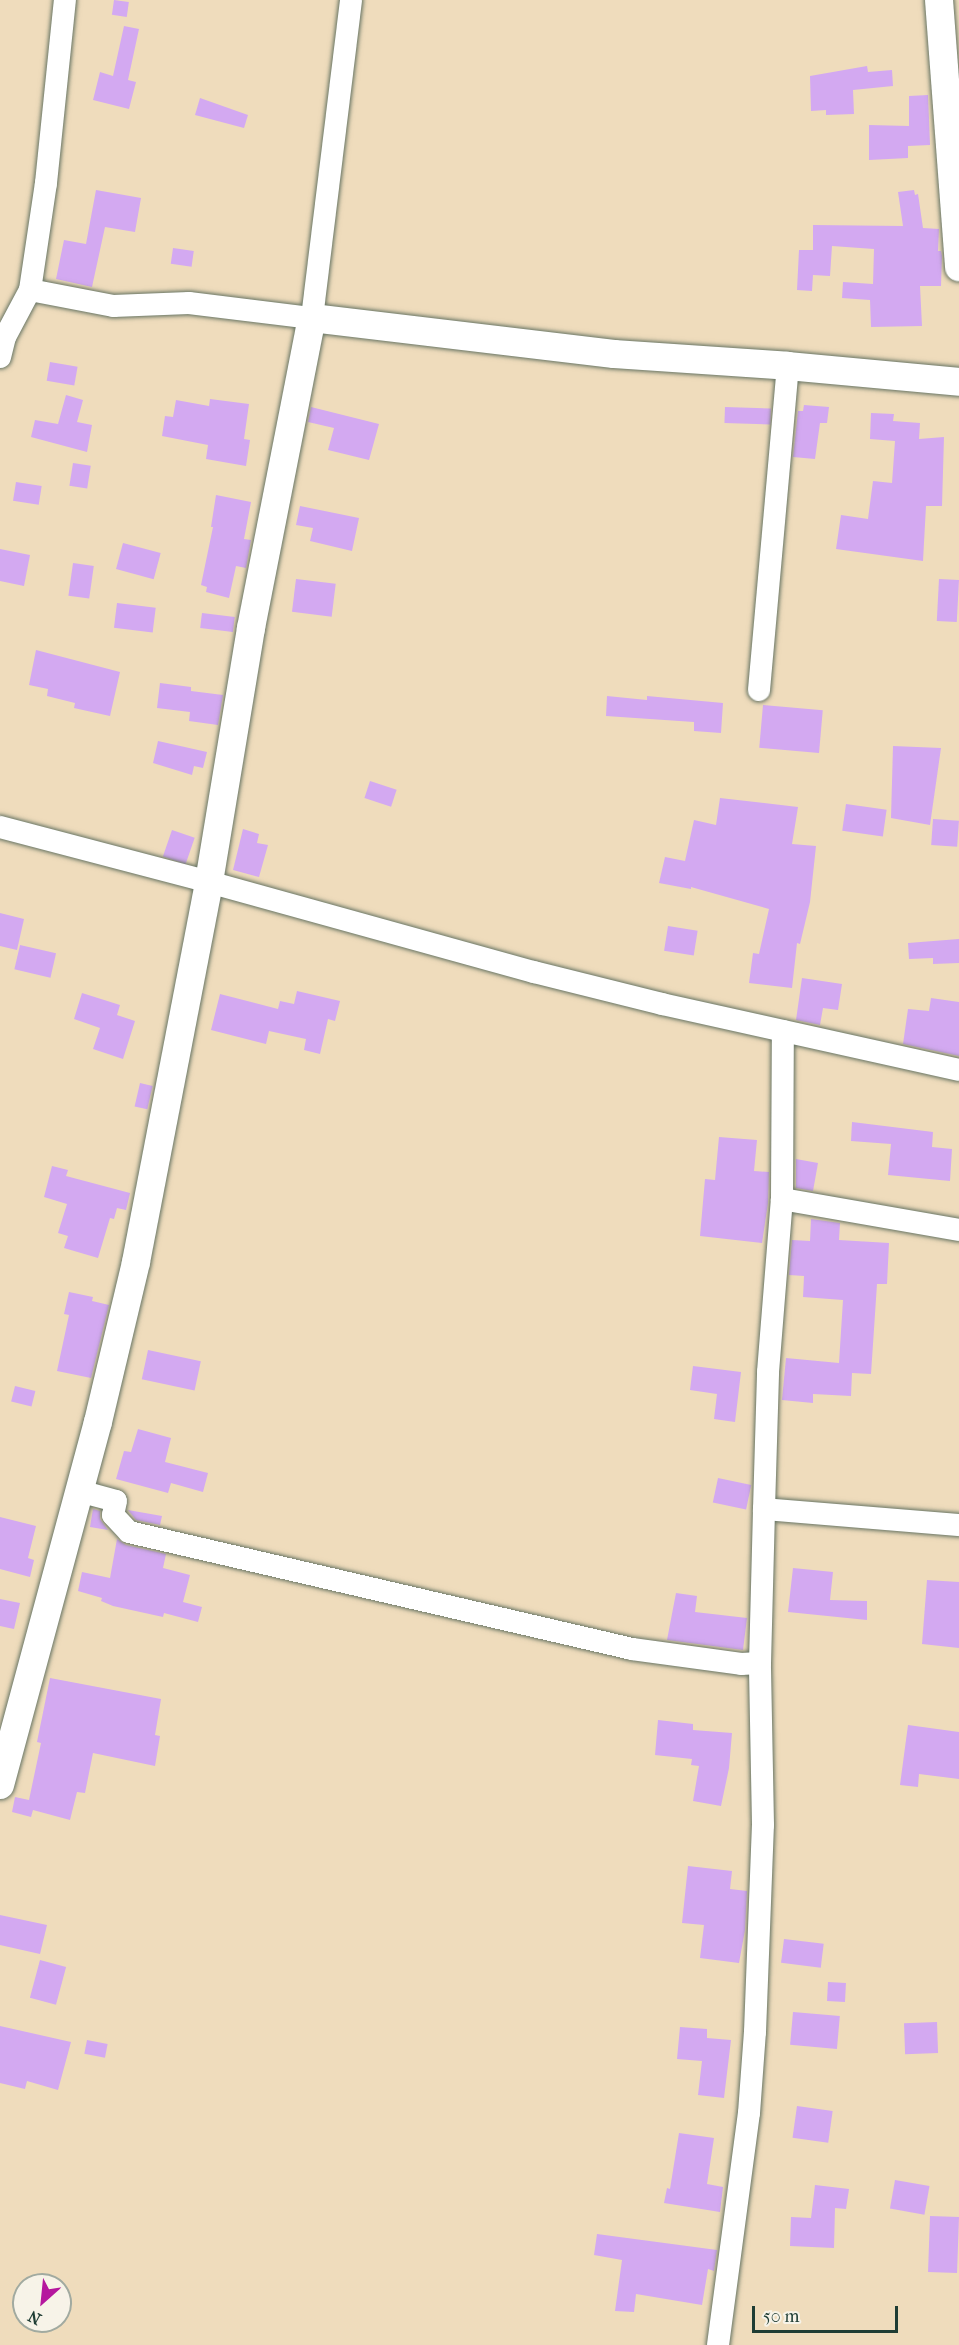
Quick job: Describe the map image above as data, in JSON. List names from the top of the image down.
{
  "scale_bar": "50 m",
  "north": "bottom left"
}
